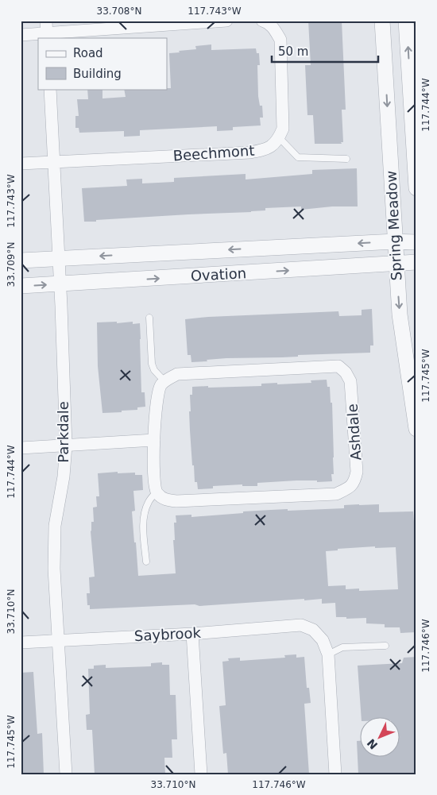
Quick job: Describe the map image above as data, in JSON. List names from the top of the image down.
{
  "streets": {
    "street": [
      "Beechmont",
      "Spring Meadow",
      "Ovation",
      "Parkdale",
      "Ashdale",
      "Saybrook"
    ]
  },
  "crossings": [
    ["Beechmont", "Parkdale"],
    ["Spring Meadow", "Ovation"],
    ["Ovation", "Parkdale"],
    ["Parkdale", "Saybrook"]
  ],
  "legend": ["Road", "Building"],
  "scale_bar": "50 m",
  "north": "bottom left",
  "coordinates": [
    "33.708°N",
    "117.743°W",
    "117.744°W",
    "33.709°N",
    "117.745°W",
    "33.710°N",
    "117.746°W"
  ]
}
